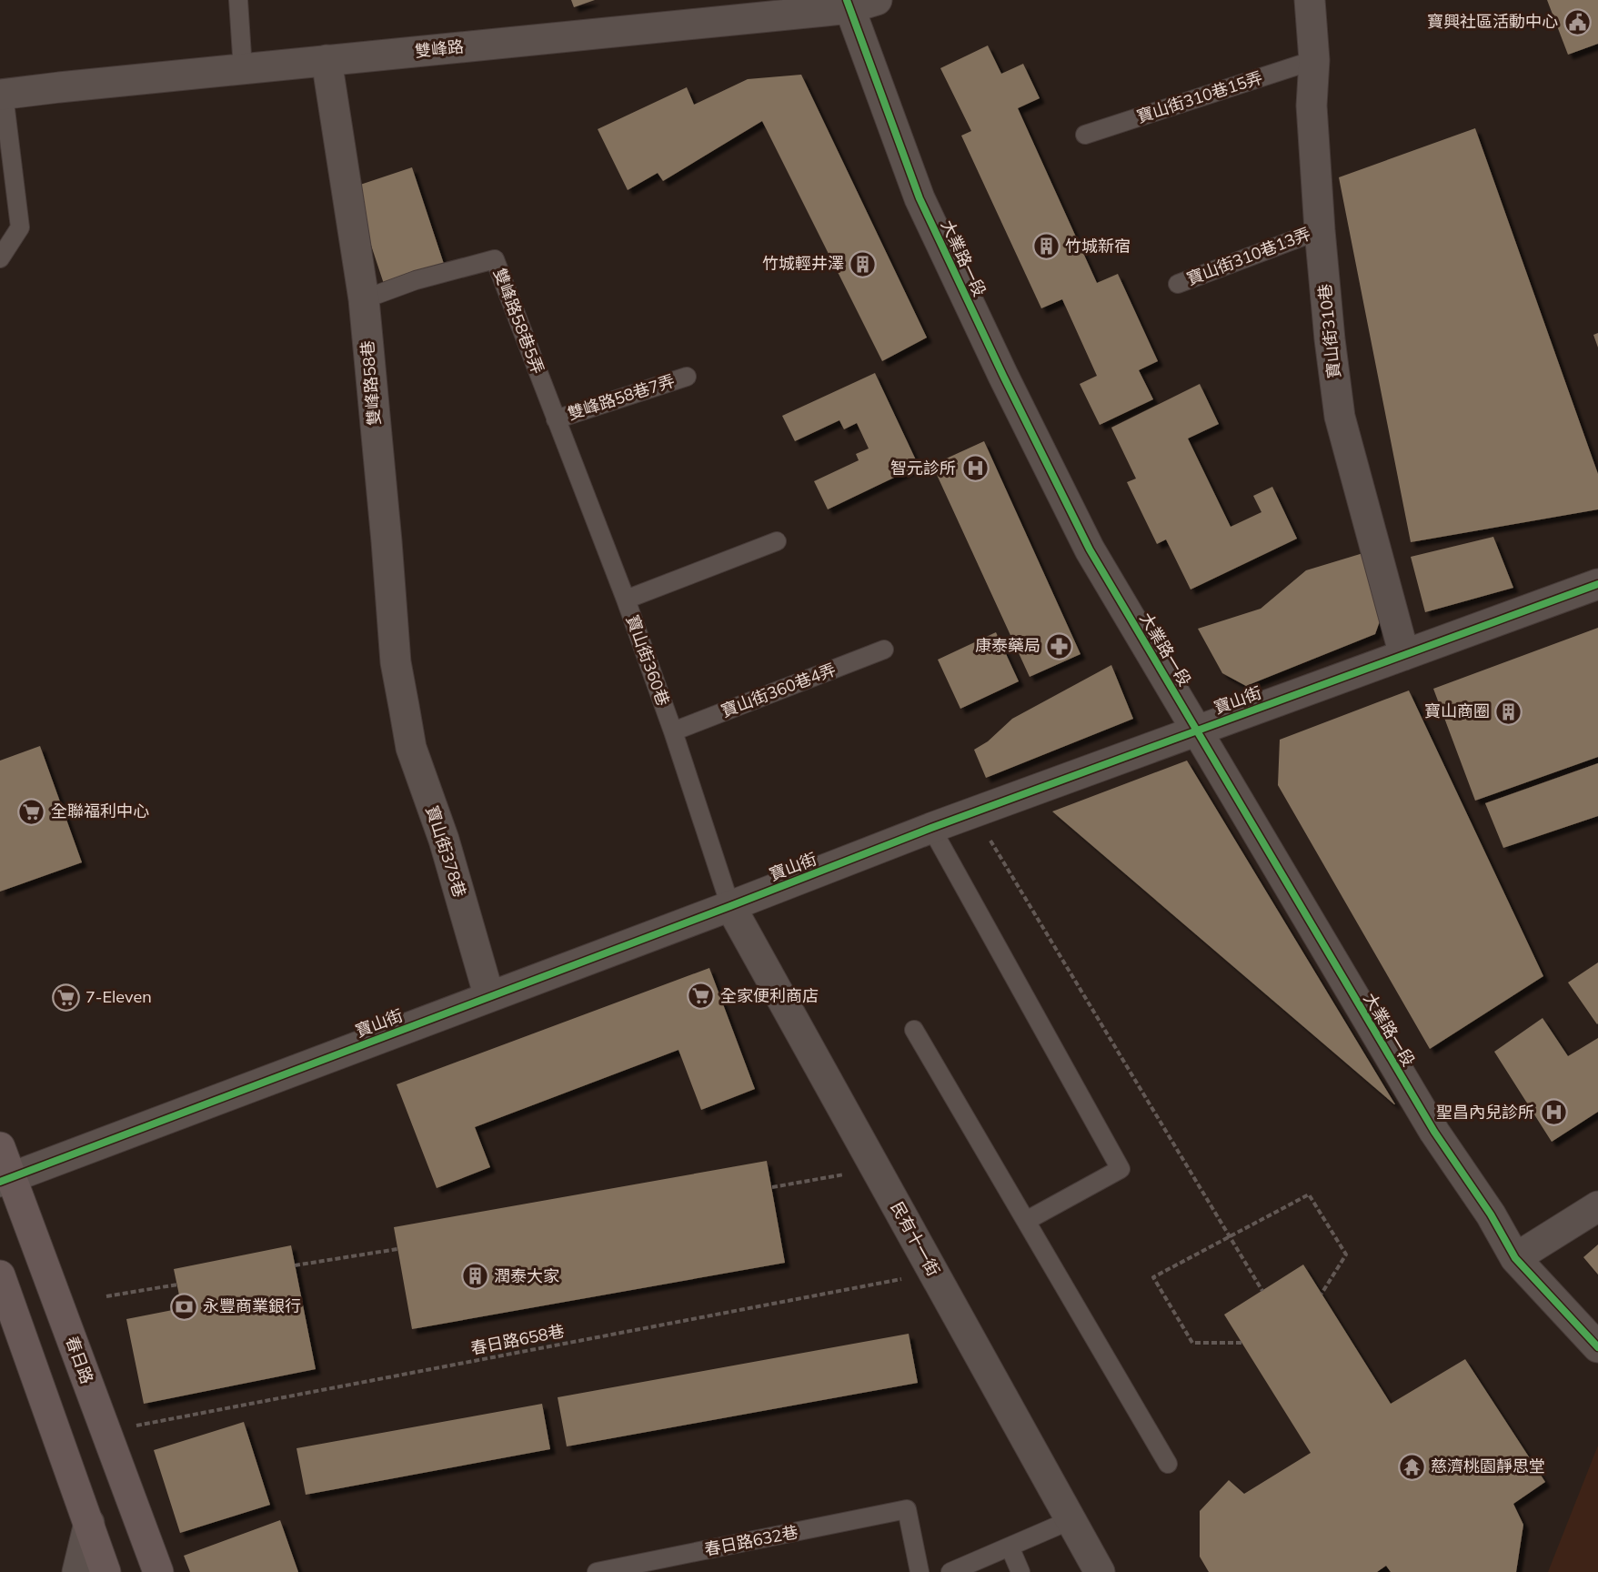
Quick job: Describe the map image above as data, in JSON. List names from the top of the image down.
{
  "streets": {
    "main road": ["春日路"],
    "street": [
      "雙峰路",
      "大業路一段",
      "寶山街310巷",
      "雙峰路58巷",
      "寶山街",
      "寶山街378巷",
      "民有十一街"
    ],
    "lane": [
      "寶山街310巷15弄",
      "寶山街310巷13弄",
      "雙峰路58巷5弄",
      "雙峰路58巷7弄",
      "寶山街360巷",
      "寶山街360巷4弄",
      "春日路632巷"
    ],
    "path": ["春日路658巷"]
  },
  "crossings": [
    ["雙峰路", "大業路一段"],
    ["雙峰路", "雙峰路58巷"],
    ["寶山街310巷15弄", "寶山街310巷"],
    ["寶山街310巷13弄", "寶山街310巷"],
    ["大業路一段", "寶山街"],
    ["雙峰路58巷5弄", "雙峰路58巷"],
    ["雙峰路58巷5弄", "雙峰路58巷7弄"],
    ["雙峰路58巷5弄", "寶山街360巷"],
    ["寶山街310巷", "寶山街"],
    ["雙峰路58巷", "寶山街378巷"],
    ["雙峰路58巷7弄", "寶山街360巷"],
    ["寶山街360巷", "寶山街360巷4弄"],
    ["寶山街360巷", "寶山街"],
    ["寶山街360巷", "民有十一街"],
    ["寶山街", "寶山街378巷"],
    ["寶山街", "民有十一街"],
    ["寶山街", "春日路"],
    ["民有十一街", "春日路658巷"],
    ["春日路658巷", "春日路"]
  ],
  "places": {
    "public building": ["寶興社區活動中心"],
    "building": [
      "竹城新宿",
      "竹城輕井澤",
      "寶山商圈",
      "潤泰大家"
    ],
    "hospital": ["智元診所", "聖昌內兒診所"],
    "pharmacy": ["康泰藥局"],
    "supermarket": ["全聯福利中心", "全家便利商店", "7-Eleven"],
    "bank": ["永豐商業銀行"],
    "temple": ["慈濟桃園靜思堂"]
  }
}
